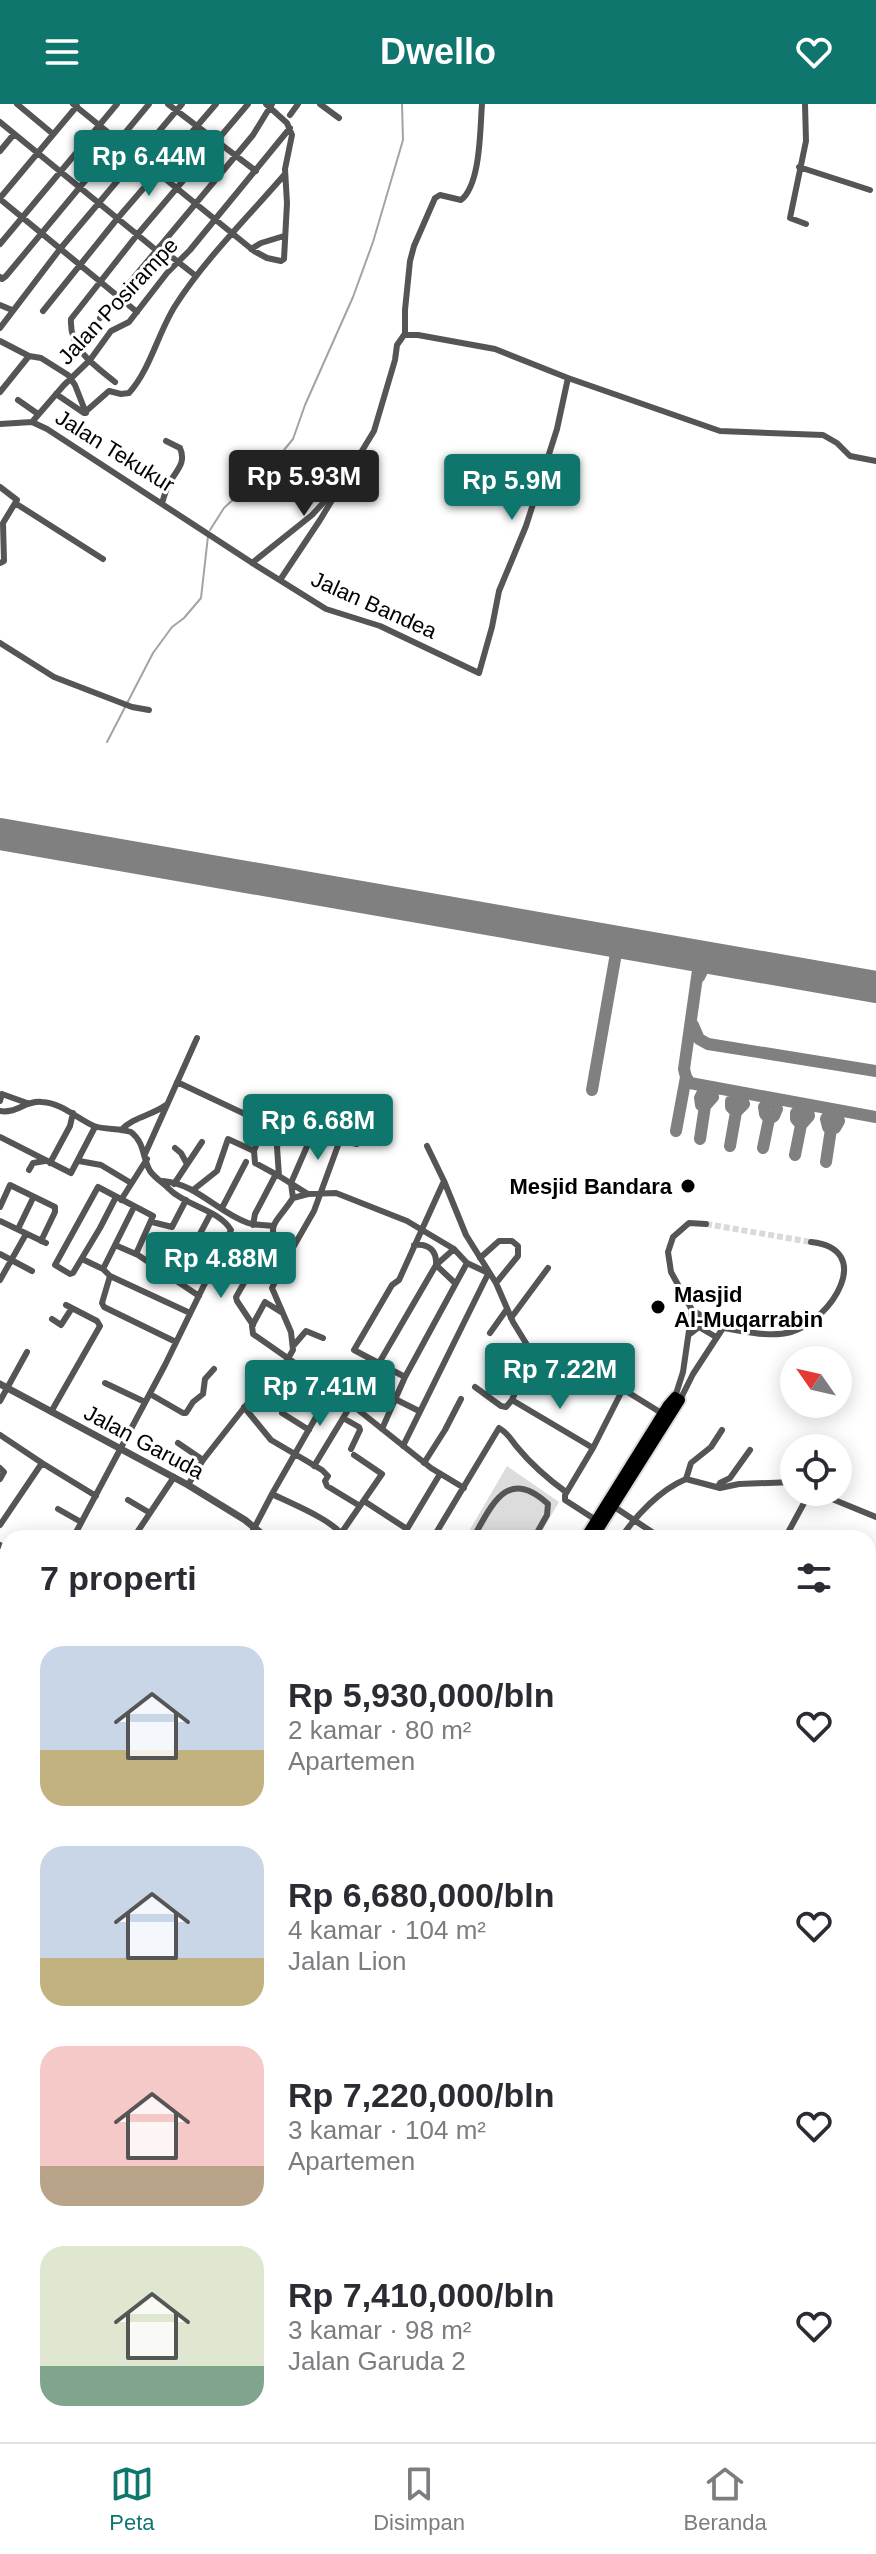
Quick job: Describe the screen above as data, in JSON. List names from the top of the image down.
{
  "streets": {
    "street": [
      "Jalan Posirampe",
      "Jalan Tekukur",
      "Jalan Bandea",
      "Jalan Garuda"
    ]
  },
  "crossings": [
    ["Jalan Posirampe", "Jalan Tekukur"],
    ["Jalan Tekukur", "Jalan Bandea"]
  ],
  "places": ["Mesjid Bandara", "Masjid Al-Muqarrabin"],
  "north": "top left",
  "page": {
    "header": "Dwello",
    "price": [
      "Rp 6.44M",
      "Rp 5.93M",
      "Rp 5.9M",
      "Rp 6.68M",
      "Rp 4.88M",
      "Rp 7.22M",
      "Rp 7.41M"
    ],
    "heading": "7 properti",
    "list": [
      {
        "name": "Rp 5,930,000/bln",
        "note": "2 kamar · 80 m² · Apartemen"
      },
      {
        "name": "Rp 6,680,000/bln",
        "note": "4 kamar · 104 m² · Jalan Lion"
      },
      {
        "name": "Rp 7,220,000/bln",
        "note": "3 kamar · 104 m² · Apartemen"
      },
      {
        "name": "Rp 7,410,000/bln",
        "note": "3 kamar · 98 m² · Jalan Garuda 2"
      }
    ],
    "tabs": ["Peta", "Disimpan", "Beranda"]
  }
}
